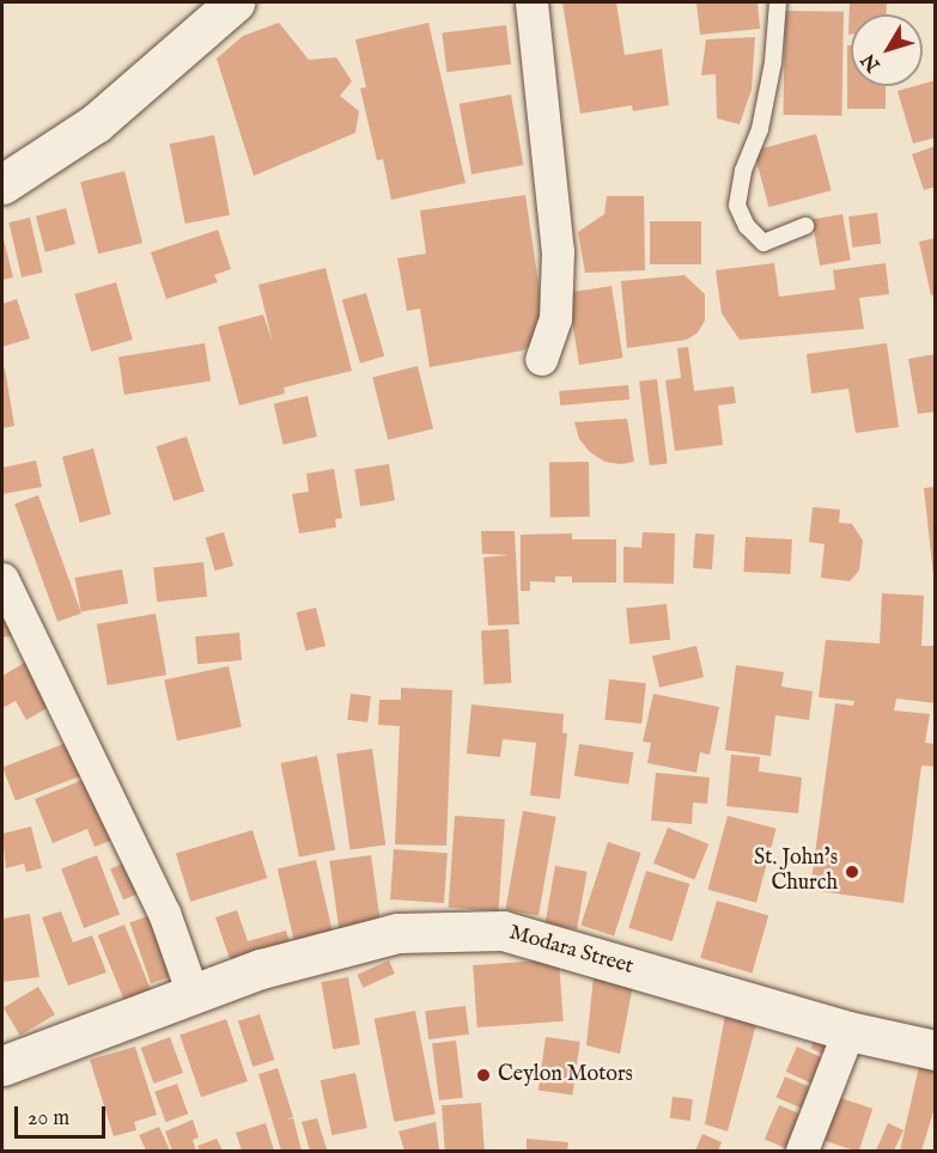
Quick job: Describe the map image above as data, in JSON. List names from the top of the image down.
{
  "streets": {
    "street": ["Modara Street"]
  },
  "places": ["St. John's Church", "Ceylon Motors"],
  "scale_bar": "20 m",
  "north": "bottom left"
}
